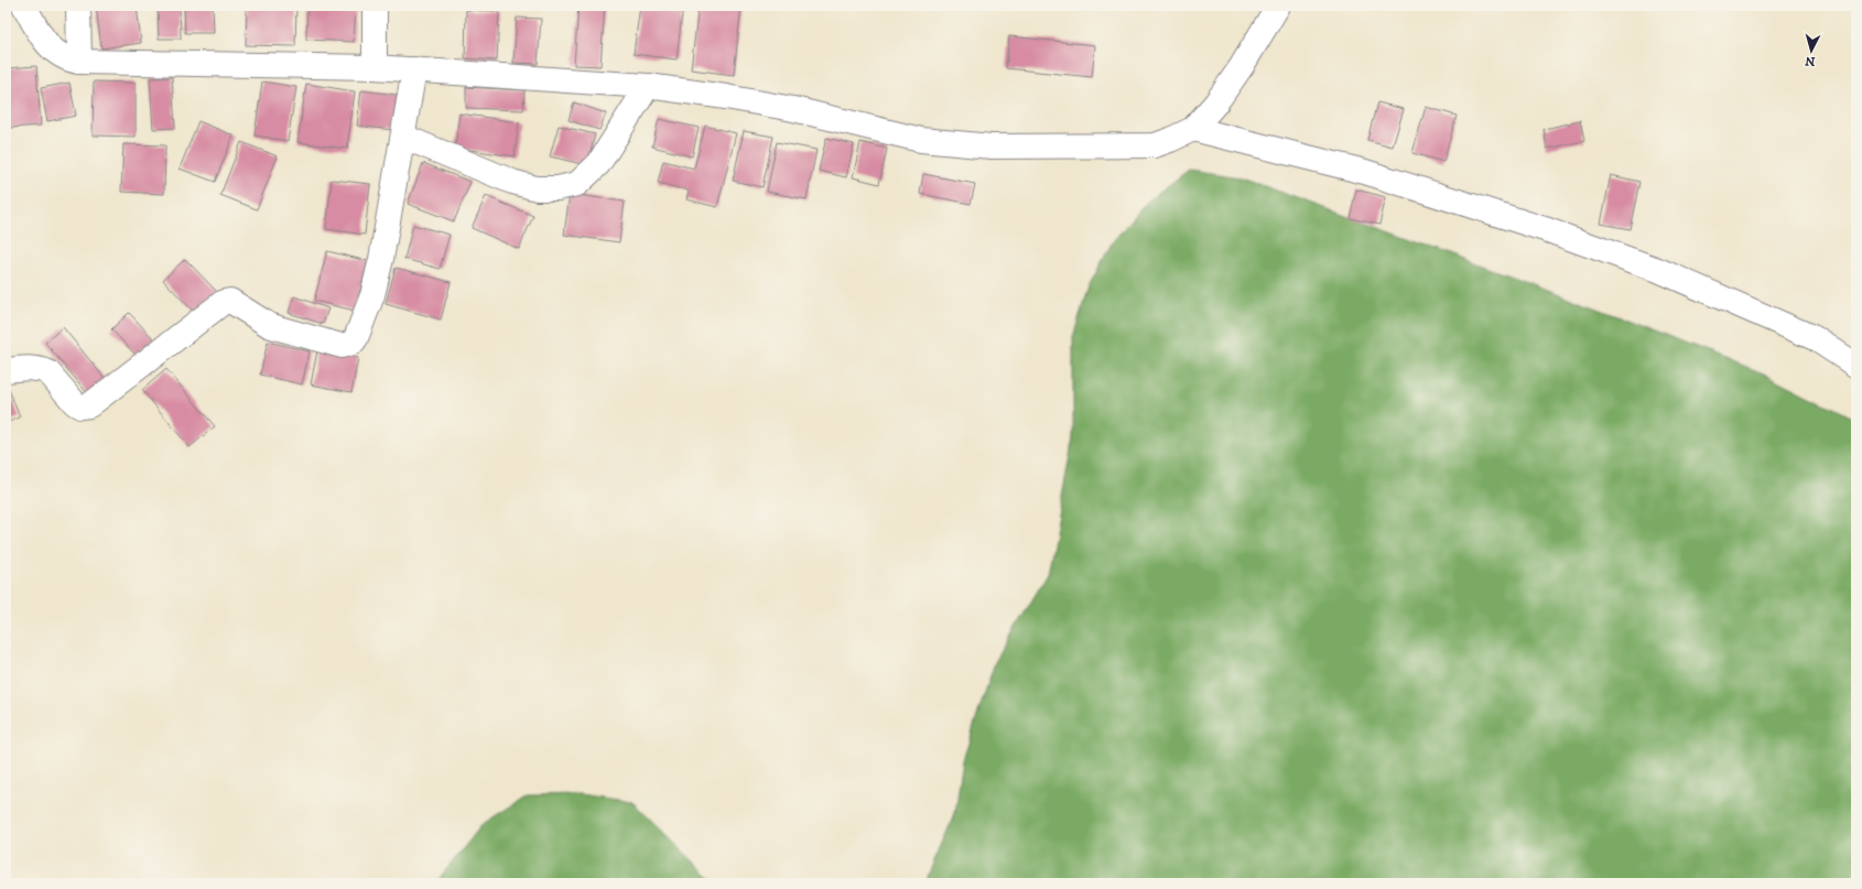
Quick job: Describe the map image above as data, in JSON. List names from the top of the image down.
{
  "north": "bottom"
}
